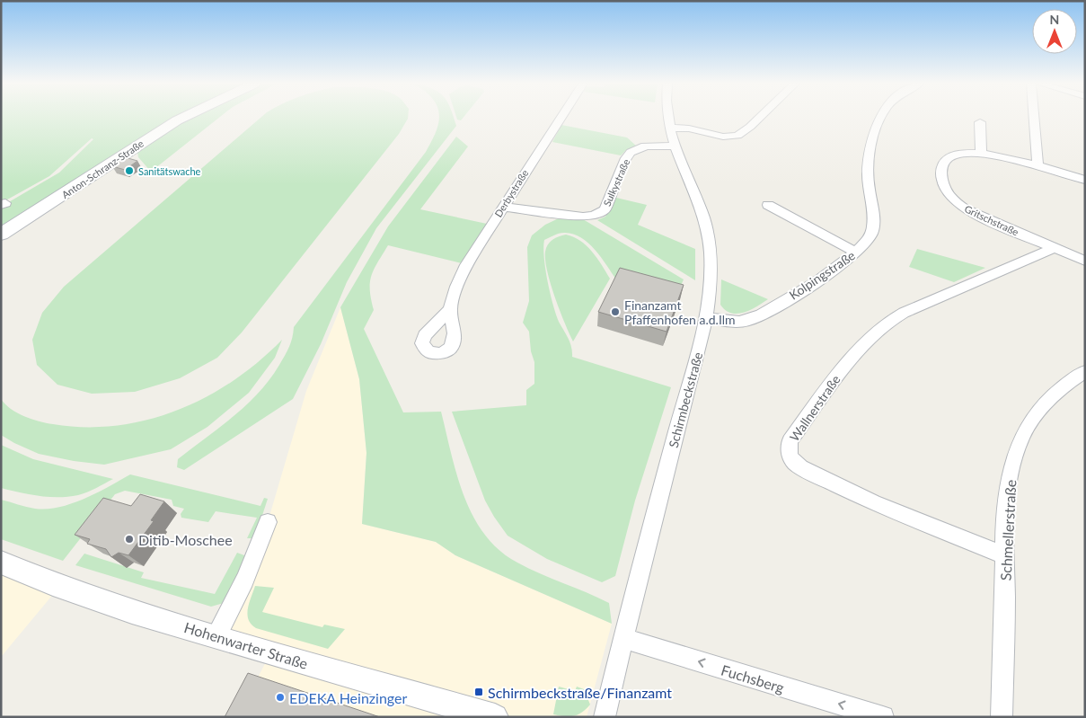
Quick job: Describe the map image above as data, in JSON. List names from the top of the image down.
{
  "streets": {
    "main road": ["Anton-Schranz-Straße"],
    "street": [
      "Sulkystraße",
      "Derbystraße",
      "Gritschstraße",
      "Kolpingstraße",
      "Schirmbeckstraße",
      "Wallnerstraße",
      "Schmellerstraße",
      "Hohenwarter Straße",
      "Fuchsberg"
    ]
  },
  "crossings": [
    ["Sulkystraße", "Derbystraße"],
    ["Sulkystraße", "Schirmbeckstraße"],
    ["Gritschstraße", "Wallnerstraße"],
    ["Kolpingstraße", "Schirmbeckstraße"],
    ["Schirmbeckstraße", "Fuchsberg"],
    ["Wallnerstraße", "Schmellerstraße"]
  ],
  "one_way": ["Fuchsberg"],
  "places": {
    "other": [
      "Sanitätswache",
      "Finanzamt Pfaffenhofen a.d.Ilm",
      "Ditib-Moschee",
      "EDEKA Heinzinger"
    ],
    "transit": ["Schirmbeckstraße/Finanzamt"]
  },
  "north": "top"
}
